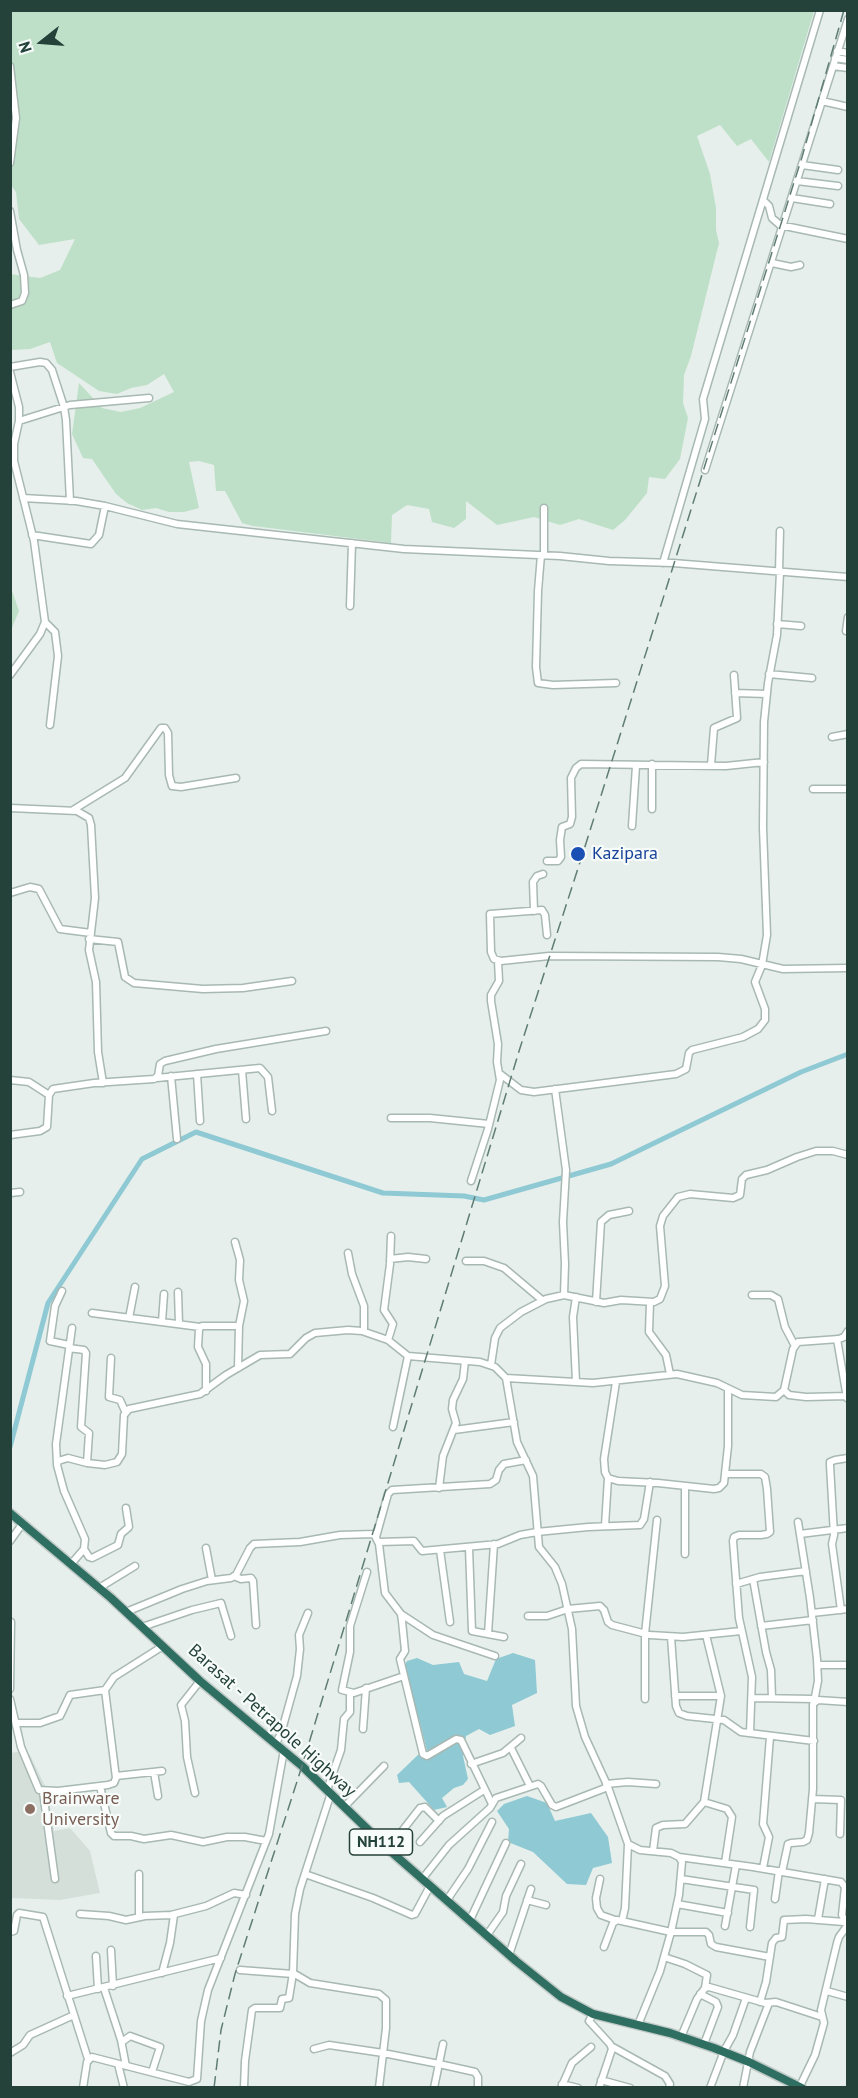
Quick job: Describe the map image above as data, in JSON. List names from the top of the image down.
{
  "streets": {
    "highway": ["Barasat - Petrapole Highway", "NH112"]
  },
  "places": ["Kazipara", "Brainware University"],
  "north": "left"
}
